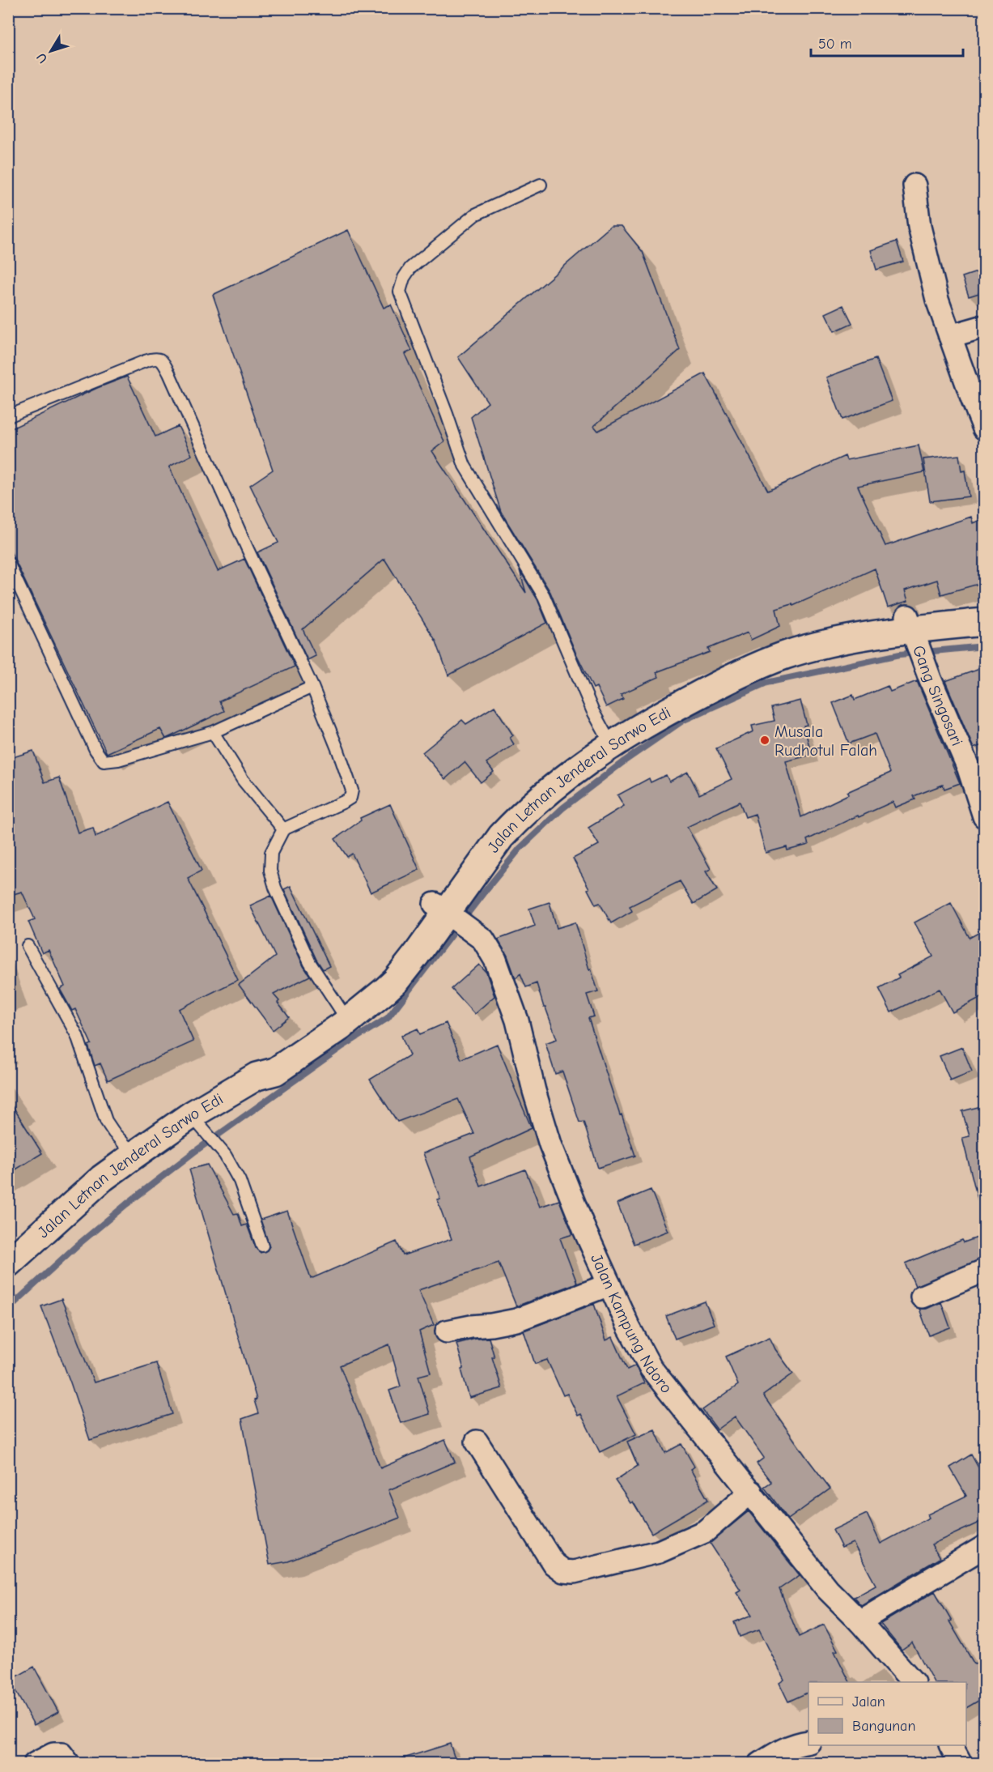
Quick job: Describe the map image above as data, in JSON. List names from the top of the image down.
{
  "streets": {
    "main road": ["Jalan Letnan Jenderal Sarwo Edi"],
    "street": ["Gang Singosari", "Jalan Kampung Ndoro"]
  },
  "crossings": [
    ["Gang Singosari", "Jalan Letnan Jenderal Sarwo Edi"],
    ["Jalan Letnan Jenderal Sarwo Edi", "Jalan Kampung Ndoro"]
  ],
  "places": ["Musala Rudhotul Falah"],
  "legend": ["Jalan", "Bangunan"],
  "scale_bar": "50 m",
  "north": "bottom left"
}
